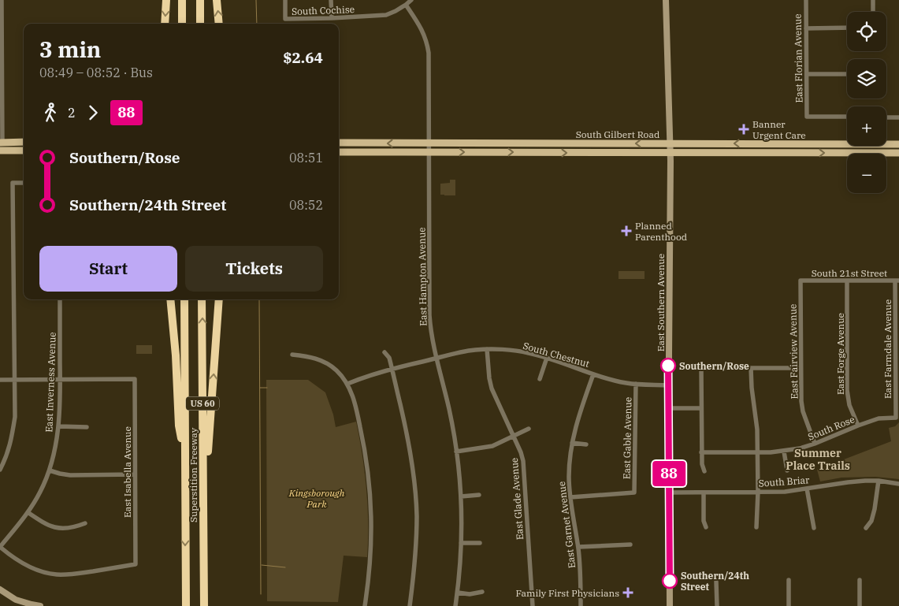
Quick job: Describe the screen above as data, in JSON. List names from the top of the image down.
{
  "streets": {
    "highway": ["US 60", "Superstition Freeway"],
    "main road": ["South Gilbert Road", "East Southern Avenue"],
    "street": [
      "South Cochise",
      "East Florian Avenue",
      "South 21st Street",
      "East Hampton Avenue",
      "East Farmdale Avenue",
      "East Fairview Avenue",
      "East Forge Avenue",
      "South Chestnut",
      "East Inverness Avenue",
      "South Rose",
      "East Gable Avenue",
      "East Isabella Avenue",
      "South Briar",
      "East Glade Avenue",
      "East Garnet Avenue"
    ]
  },
  "crossings": [
    ["South Cochise", "East Hampton Avenue"],
    ["South Gilbert Road", "East Hampton Avenue"],
    ["South Gilbert Road", "East Southern Avenue"],
    ["South 21st Street", "East Farmdale Avenue"],
    ["South 21st Street", "East Fairview Avenue"],
    ["South 21st Street", "East Forge Avenue"],
    ["East Hampton Avenue", "South Chestnut"],
    ["East Southern Avenue", "South Chestnut"],
    ["East Southern Avenue", "South Briar"],
    ["East Farmdale Avenue", "South Rose"],
    ["East Fairview Avenue", "South Rose"],
    ["East Forge Avenue", "South Rose"],
    ["South Chestnut", "East Gable Avenue"],
    ["South Chestnut", "East Glade Avenue"],
    ["South Chestnut", "East Garnet Avenue"],
    ["East Inverness Avenue", "East Isabella Avenue"],
    ["East Gable Avenue", "East Garnet Avenue"]
  ],
  "districts": ["Summer Place Trails"],
  "parks": ["Kingsborough Park"],
  "places": {
    "health": ["Banner Urgent Care", "Planned Parenthood", "Family First Physicians"],
    "other": ["Southern/Rose", "Southern/24th Street"]
  },
  "lines": ["bus line 88"],
  "page": {
    "on_map": "88",
    "map_buttons": ["+", "−"],
    "heading": ["3 min", "08:49 – 08:52 · Bus", "$2.64"],
    "legs": ["2", "88"],
    "list": [
      {
        "name": "Southern/Rose",
        "value": "08:51"
      },
      {
        "name": "Southern/24th Street",
        "value": "08:52"
      }
    ],
    "buttons": ["Start", "Tickets"]
  }
}
